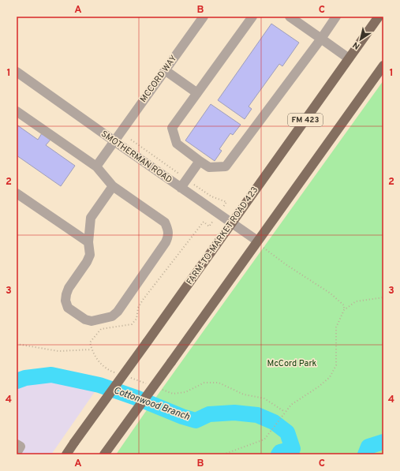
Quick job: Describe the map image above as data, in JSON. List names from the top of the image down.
{
  "streets": {
    "main road": ["FM 423", "FARM-TO-MARKET ROAD 423"],
    "street": ["MCCORD WAY", "SMOTHERMAN ROAD"]
  },
  "crossings": [
    ["MCCORD WAY", "SMOTHERMAN ROAD"],
    ["SMOTHERMAN ROAD", "FARM-TO-MARKET ROAD 423"]
  ],
  "water": ["Cottonwood Branch"],
  "parks": ["McCord Park"],
  "north": "bottom left",
  "grid": {
    "columns": ["A", "B", "C"],
    "rows": [
      "1",
      "2",
      "3",
      "4"
    ]
  }
}
